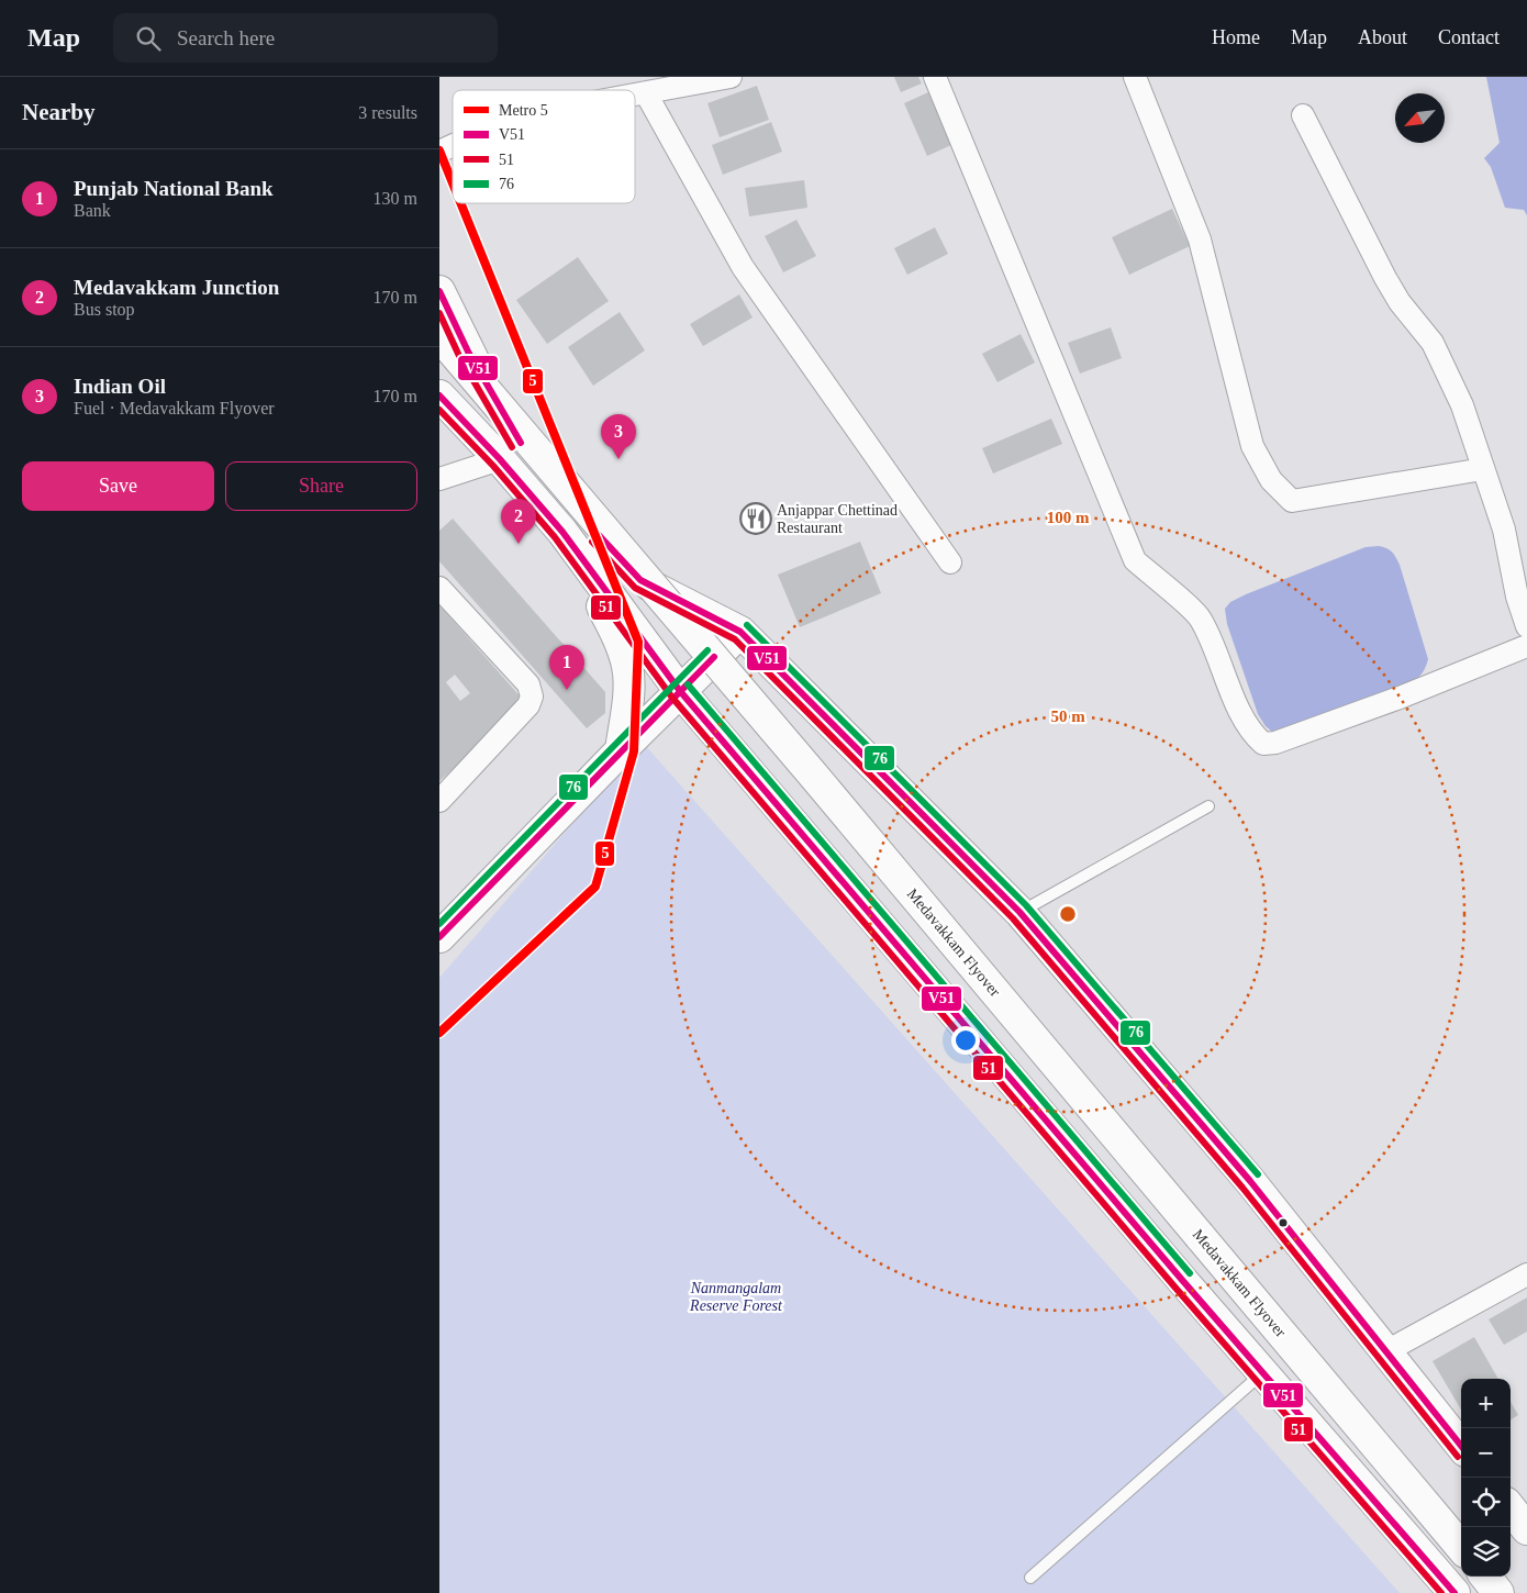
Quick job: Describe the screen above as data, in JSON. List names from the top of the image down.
{
  "streets": {
    "main road": ["Medavakkam Flyover"]
  },
  "parks": ["Nanmangalam Reserve Forest"],
  "places": {
    "restaurant": ["Anjappar Chettinad Restaurant"]
  },
  "lines": [
    "metro line 5",
    "transit line V51",
    "transit line 51",
    "transit line 76"
  ],
  "legend": [
    "Metro 5",
    "V51",
    "51",
    "76"
  ],
  "north": "bottom left",
  "page": {
    "header": "Map",
    "search": "Search here",
    "nav": [
      "Home",
      "Map",
      "About",
      "Contact"
    ],
    "heading": ["Nearby", "3 results"],
    "list": [
      {
        "mark": "1",
        "name": "Punjab National Bank",
        "note": "Bank",
        "value": "130 m"
      },
      {
        "mark": "2",
        "name": "Medavakkam Junction",
        "note": "Bus stop",
        "value": "170 m"
      },
      {
        "mark": "3",
        "name": "Indian Oil",
        "note": "Fuel · Medavakkam Flyover",
        "value": "170 m"
      }
    ],
    "pins": ["3", "2", "1"],
    "buttons": ["Save", "Share"],
    "map_buttons": ["+", "−"]
  },
  "rings": ["100 m", "50 m"]
}
